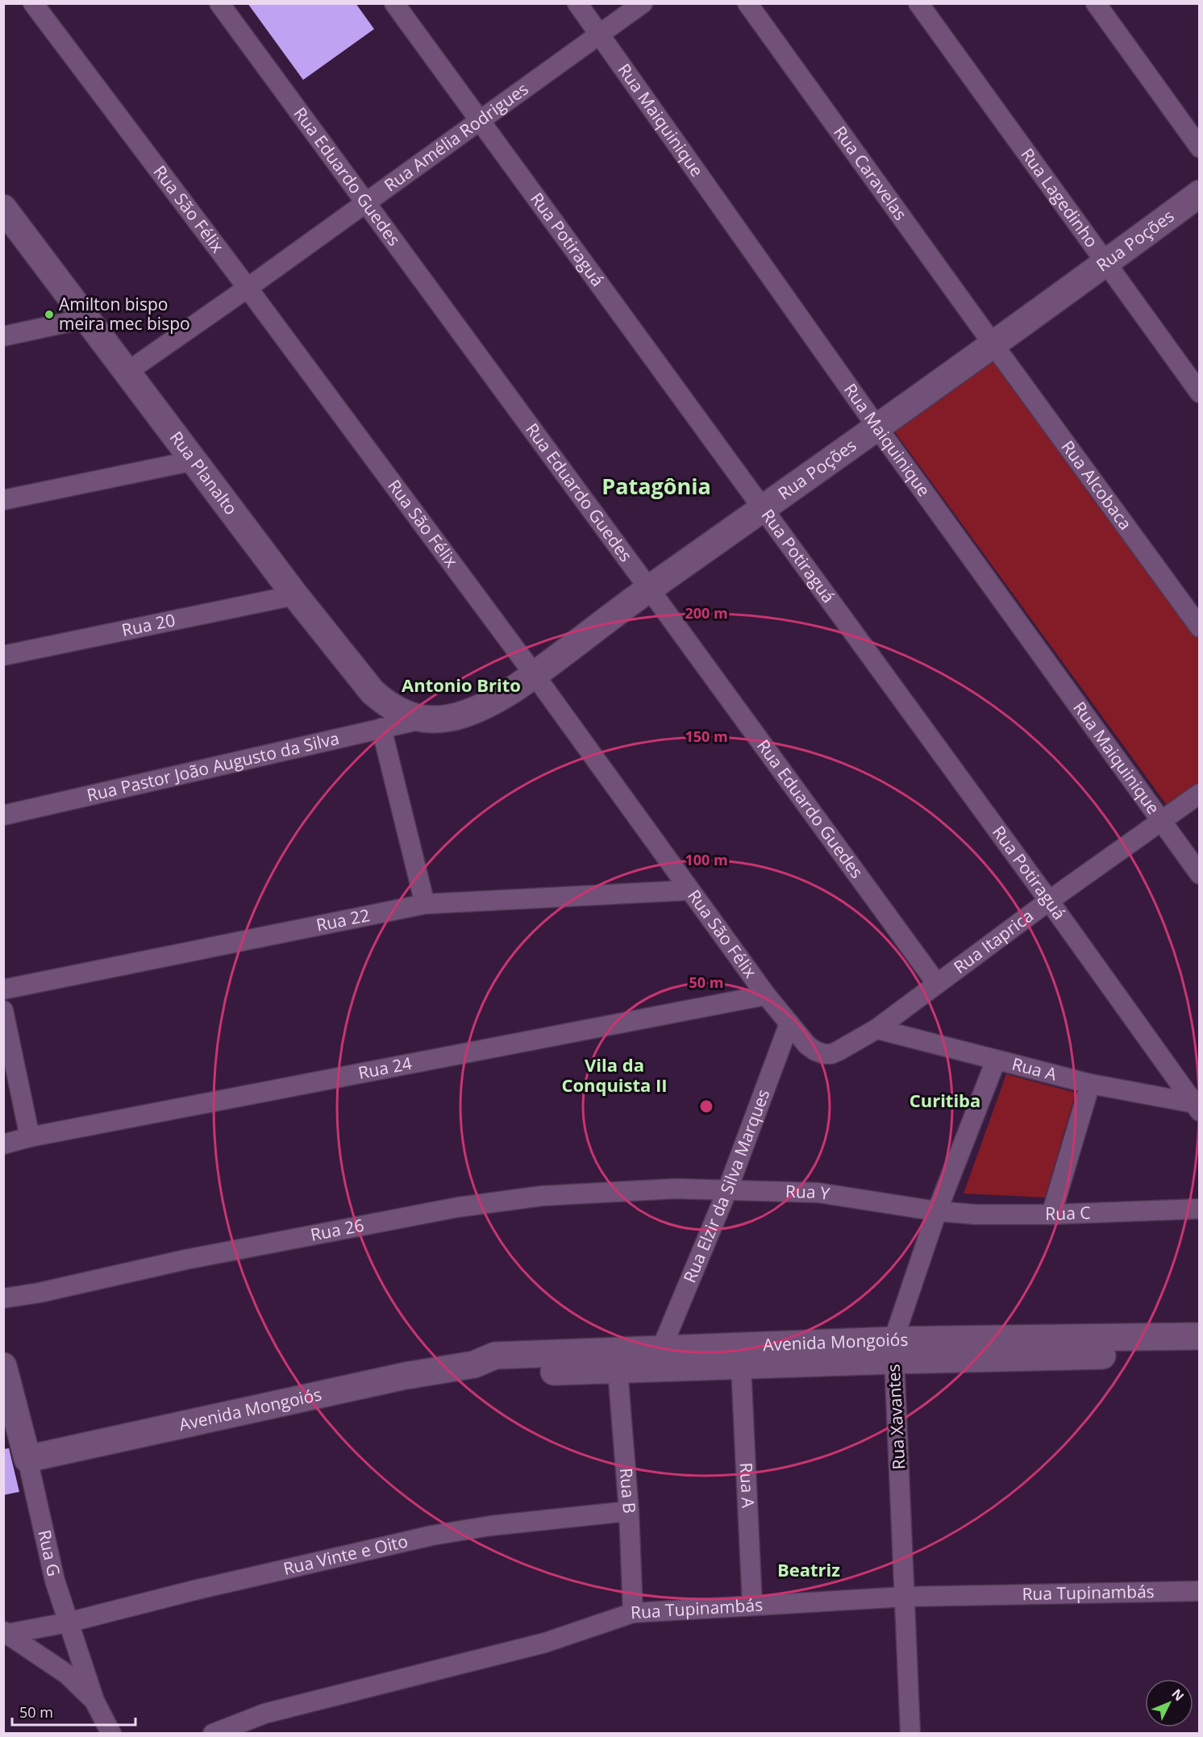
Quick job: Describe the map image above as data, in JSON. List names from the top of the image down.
{
  "streets": {
    "street": [
      "Rua Maiquinique",
      "Rua Amélia Rodrigues",
      "Rua Caravelas",
      "Rua Eduardo Guedes",
      "Rua Lagedinho",
      "Rua São Félix",
      "Rua Potiraguá",
      "Rua Poções",
      "Rua Planalto",
      "Rua Alcobaca",
      "Rua 20",
      "Rua Pastor João Augusto da Silva",
      "Rua 22",
      "Rua Itaprica",
      "Rua 24",
      "Rua A",
      "Rua Elzir da Silva Marques",
      "Rua Y",
      "Rua C",
      "Rua 26",
      "Avenida Mongoiós",
      "Rua Xavantes",
      "Rua B",
      "Rua G",
      "Rua Vinte e Oito",
      "Rua Tupinambás"
    ]
  },
  "crossings": [
    ["Rua Maiquinique", "Rua Amélia Rodrigues"],
    ["Rua Maiquinique", "Rua Poções"],
    ["Rua Maiquinique", "Rua Itaprica"],
    ["Rua Amélia Rodrigues", "Rua Eduardo Guedes"],
    ["Rua Amélia Rodrigues", "Rua São Félix"],
    ["Rua Amélia Rodrigues", "Rua Potiraguá"],
    ["Rua Amélia Rodrigues", "Rua Planalto"],
    ["Rua Caravelas", "Rua Poções"],
    ["Rua Caravelas", "Rua Alcobaca"],
    ["Rua Eduardo Guedes", "Rua Poções"],
    ["Rua Eduardo Guedes", "Rua Itaprica"],
    ["Rua Lagedinho", "Rua Poções"],
    ["Rua São Félix", "Rua Poções"],
    ["Rua São Félix", "Rua 22"],
    ["Rua São Félix", "Rua Itaprica"],
    ["Rua São Félix", "Rua 24"],
    ["Rua São Félix", "Rua Elzir da Silva Marques"],
    ["Rua Potiraguá", "Rua Poções"],
    ["Rua Potiraguá", "Rua Itaprica"],
    ["Rua Potiraguá", "Rua A"],
    ["Rua Poções", "Rua Planalto"],
    ["Rua Poções", "Rua Alcobaca"],
    ["Rua Poções", "Rua Pastor João Augusto da Silva"],
    ["Rua Planalto", "Rua 20"],
    ["Rua Planalto", "Rua Pastor João Augusto da Silva"],
    ["Rua Itaprica", "Rua A"],
    ["Rua A", "Avenida Mongoiós"],
    ["Rua A", "Rua Xavantes"],
    ["Rua A", "Rua Tupinambás"],
    ["Rua Elzir da Silva Marques", "Rua Y"],
    ["Rua Elzir da Silva Marques", "Avenida Mongoiós"],
    ["Rua Y", "Rua C"],
    ["Rua Y", "Rua 26"],
    ["Rua Y", "Rua Xavantes"],
    ["Rua C", "Rua Xavantes"],
    ["Avenida Mongoiós", "Rua Xavantes"],
    ["Avenida Mongoiós", "Rua B"],
    ["Avenida Mongoiós", "Rua G"],
    ["Rua Xavantes", "Rua Tupinambás"],
    ["Rua B", "Rua Vinte e Oito"],
    ["Rua B", "Rua Tupinambás"],
    ["Rua G", "Rua Vinte e Oito"]
  ],
  "districts": [
    "Patagônia",
    "Antonio Brito",
    "Vila da Conquista II",
    "Curitiba",
    "Beatriz"
  ],
  "places": ["Amilton bispo meira mec bispo"],
  "scale_bar": "50 m",
  "north": "top right",
  "rings": [
    "200 m",
    "150 m",
    "100 m",
    "50 m"
  ]
}
